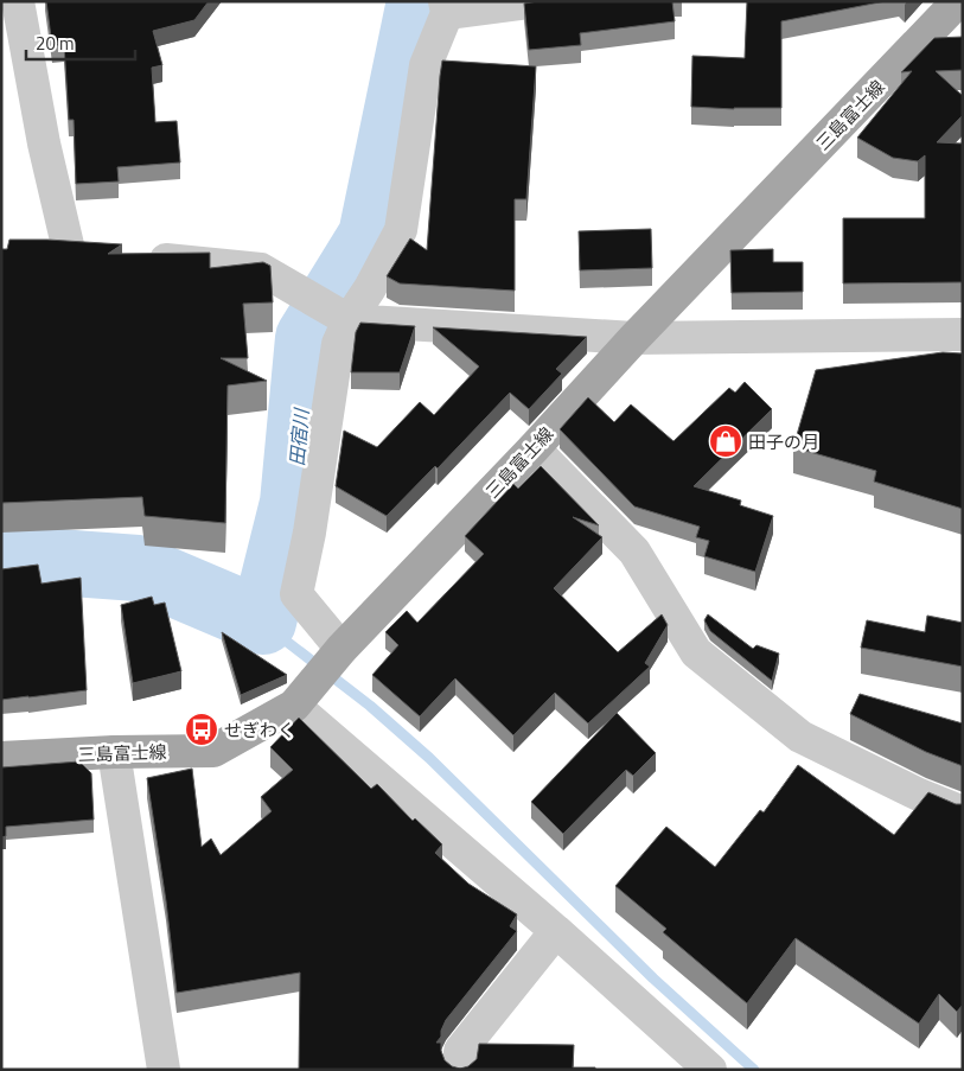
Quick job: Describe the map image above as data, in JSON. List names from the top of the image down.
{
  "streets": {
    "main road": ["三島富士線"]
  },
  "water": ["田宿川"],
  "places": {
    "shop": ["田子の月"],
    "bus stop": ["せぎわく"]
  },
  "scale_bar": "20 m"
}
